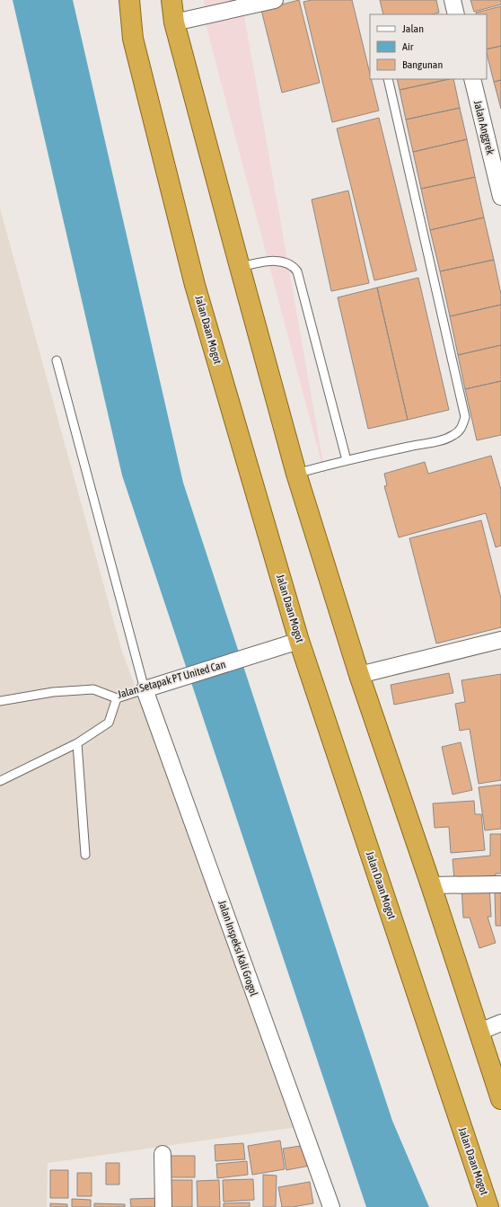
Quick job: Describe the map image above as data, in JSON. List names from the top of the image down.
{
  "streets": {
    "highway": ["Jalan Daan Mogot"],
    "street": ["Jalan Anggrek", "Jalan Setapak PT United Can", "Jalan Inspeksi Kali Grogol"]
  },
  "crossings": [
    ["Jalan Daan Mogot", "Jalan Setapak PT United Can"],
    ["Jalan Setapak PT United Can", "Jalan Inspeksi Kali Grogol"]
  ],
  "legend": ["Jalan", "Air", "Bangunan"]
}
